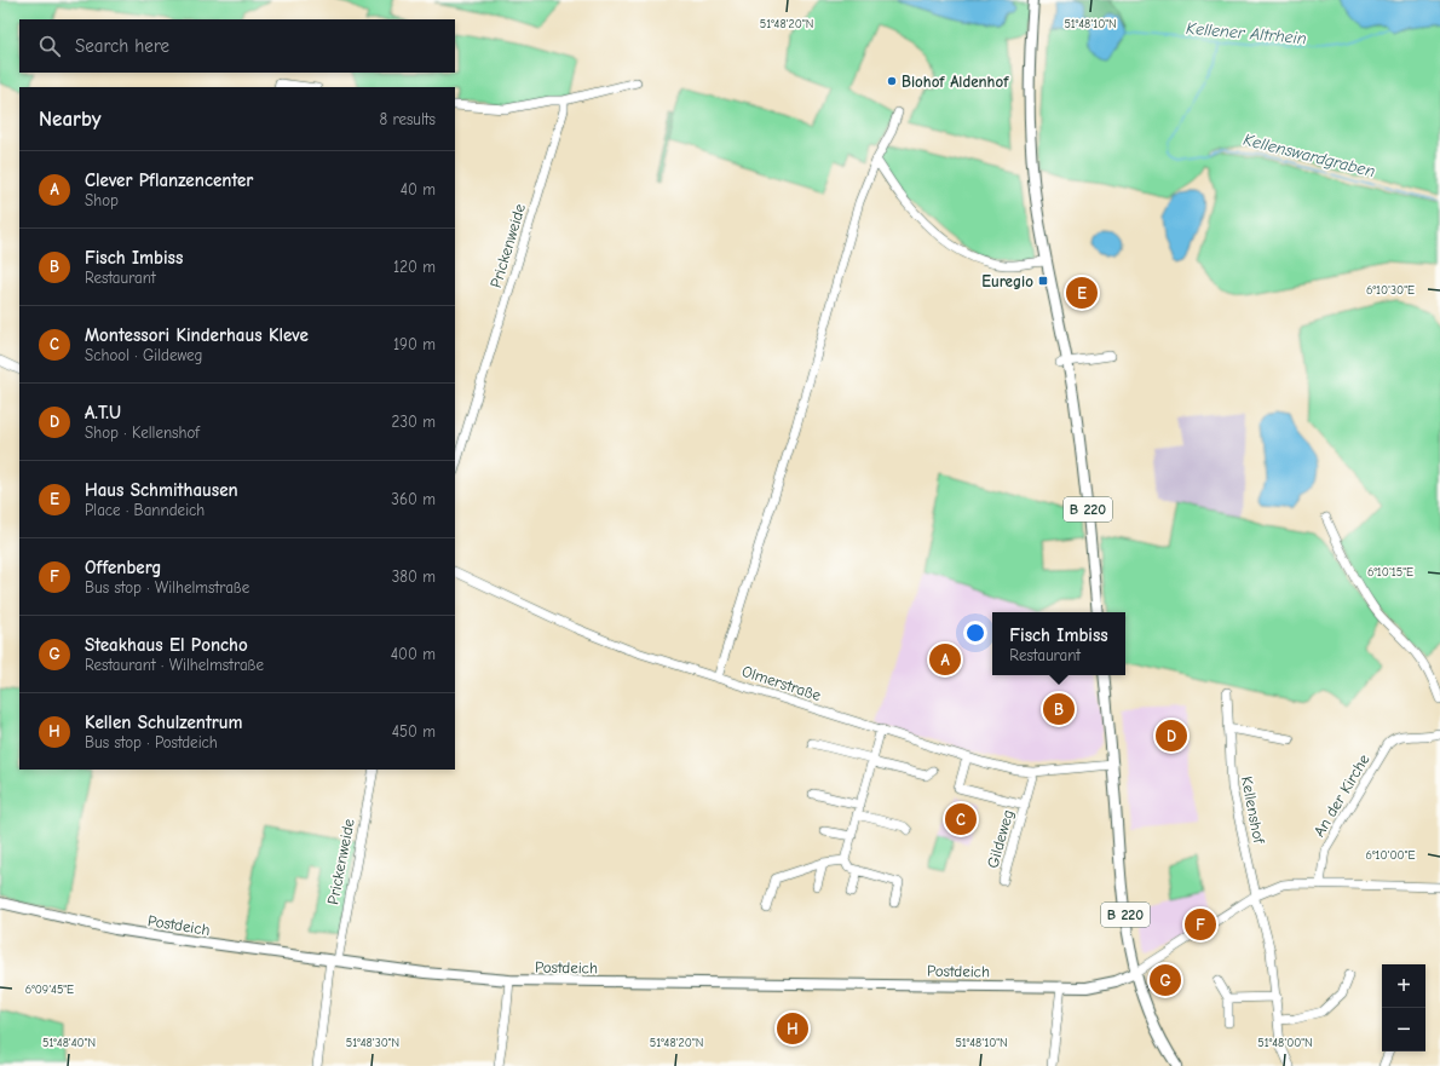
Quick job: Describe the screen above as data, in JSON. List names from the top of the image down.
{
  "streets": {
    "main road": ["B 220", "Postdeich"],
    "street": [
      "Prickenweide",
      "Olmerstraße",
      "An der Kirche",
      "Kellenshof",
      "Gildeweg"
    ]
  },
  "crossings": [
    ["Prickenweide", "Postdeich"],
    ["B 220", "Olmerstraße"],
    ["B 220", "Postdeich"],
    ["Olmerstraße", "Gildeweg"]
  ],
  "water": ["Kellener Altrhein", "Kellenswardgraben"],
  "places": {
    "other": ["Biohof Aldenhof"],
    "transit": ["Euregio"]
  },
  "page": {
    "search": "Search here",
    "heading": ["Nearby", "8 results"],
    "list": [
      {
        "mark": "A",
        "name": "Clever Pflanzencenter",
        "note": "Shop",
        "value": "40 m"
      },
      {
        "mark": "B",
        "name": "Fisch Imbiss",
        "note": "Restaurant",
        "value": "120 m"
      },
      {
        "mark": "C",
        "name": "Montessori Kinderhaus Kleve",
        "note": "School · Gildeweg",
        "value": "190 m"
      },
      {
        "mark": "D",
        "name": "A.T.U",
        "note": "Shop · Kellenshof",
        "value": "230 m"
      },
      {
        "mark": "E",
        "name": "Haus Schmithausen",
        "note": "Place · Banndeich",
        "value": "360 m"
      },
      {
        "mark": "F",
        "name": "Offenberg",
        "note": "Bus stop · Wilhelmstraße",
        "value": "380 m"
      },
      {
        "mark": "G",
        "name": "Steakhaus El Poncho",
        "note": "Restaurant · Wilhelmstraße",
        "value": "400 m"
      },
      {
        "mark": "H",
        "name": "Kellen Schulzentrum",
        "note": "Bus stop · Postdeich",
        "value": "450 m"
      }
    ],
    "pins": [
      "E",
      "A",
      "B",
      "D",
      "C",
      "F",
      "G",
      "H"
    ],
    "popup": ["Fisch Imbiss", "Restaurant"],
    "map_buttons": ["+", "−"]
  },
  "coordinates": [
    "51°48'20\"N",
    "51°48'10\"N",
    "6°10'30\"E",
    "6°10'15\"E",
    "6°10'00\"E",
    "6°09'45\"E",
    "51°48'40\"N",
    "51°48'30\"N",
    "51°48'00\"N"
  ]
}
